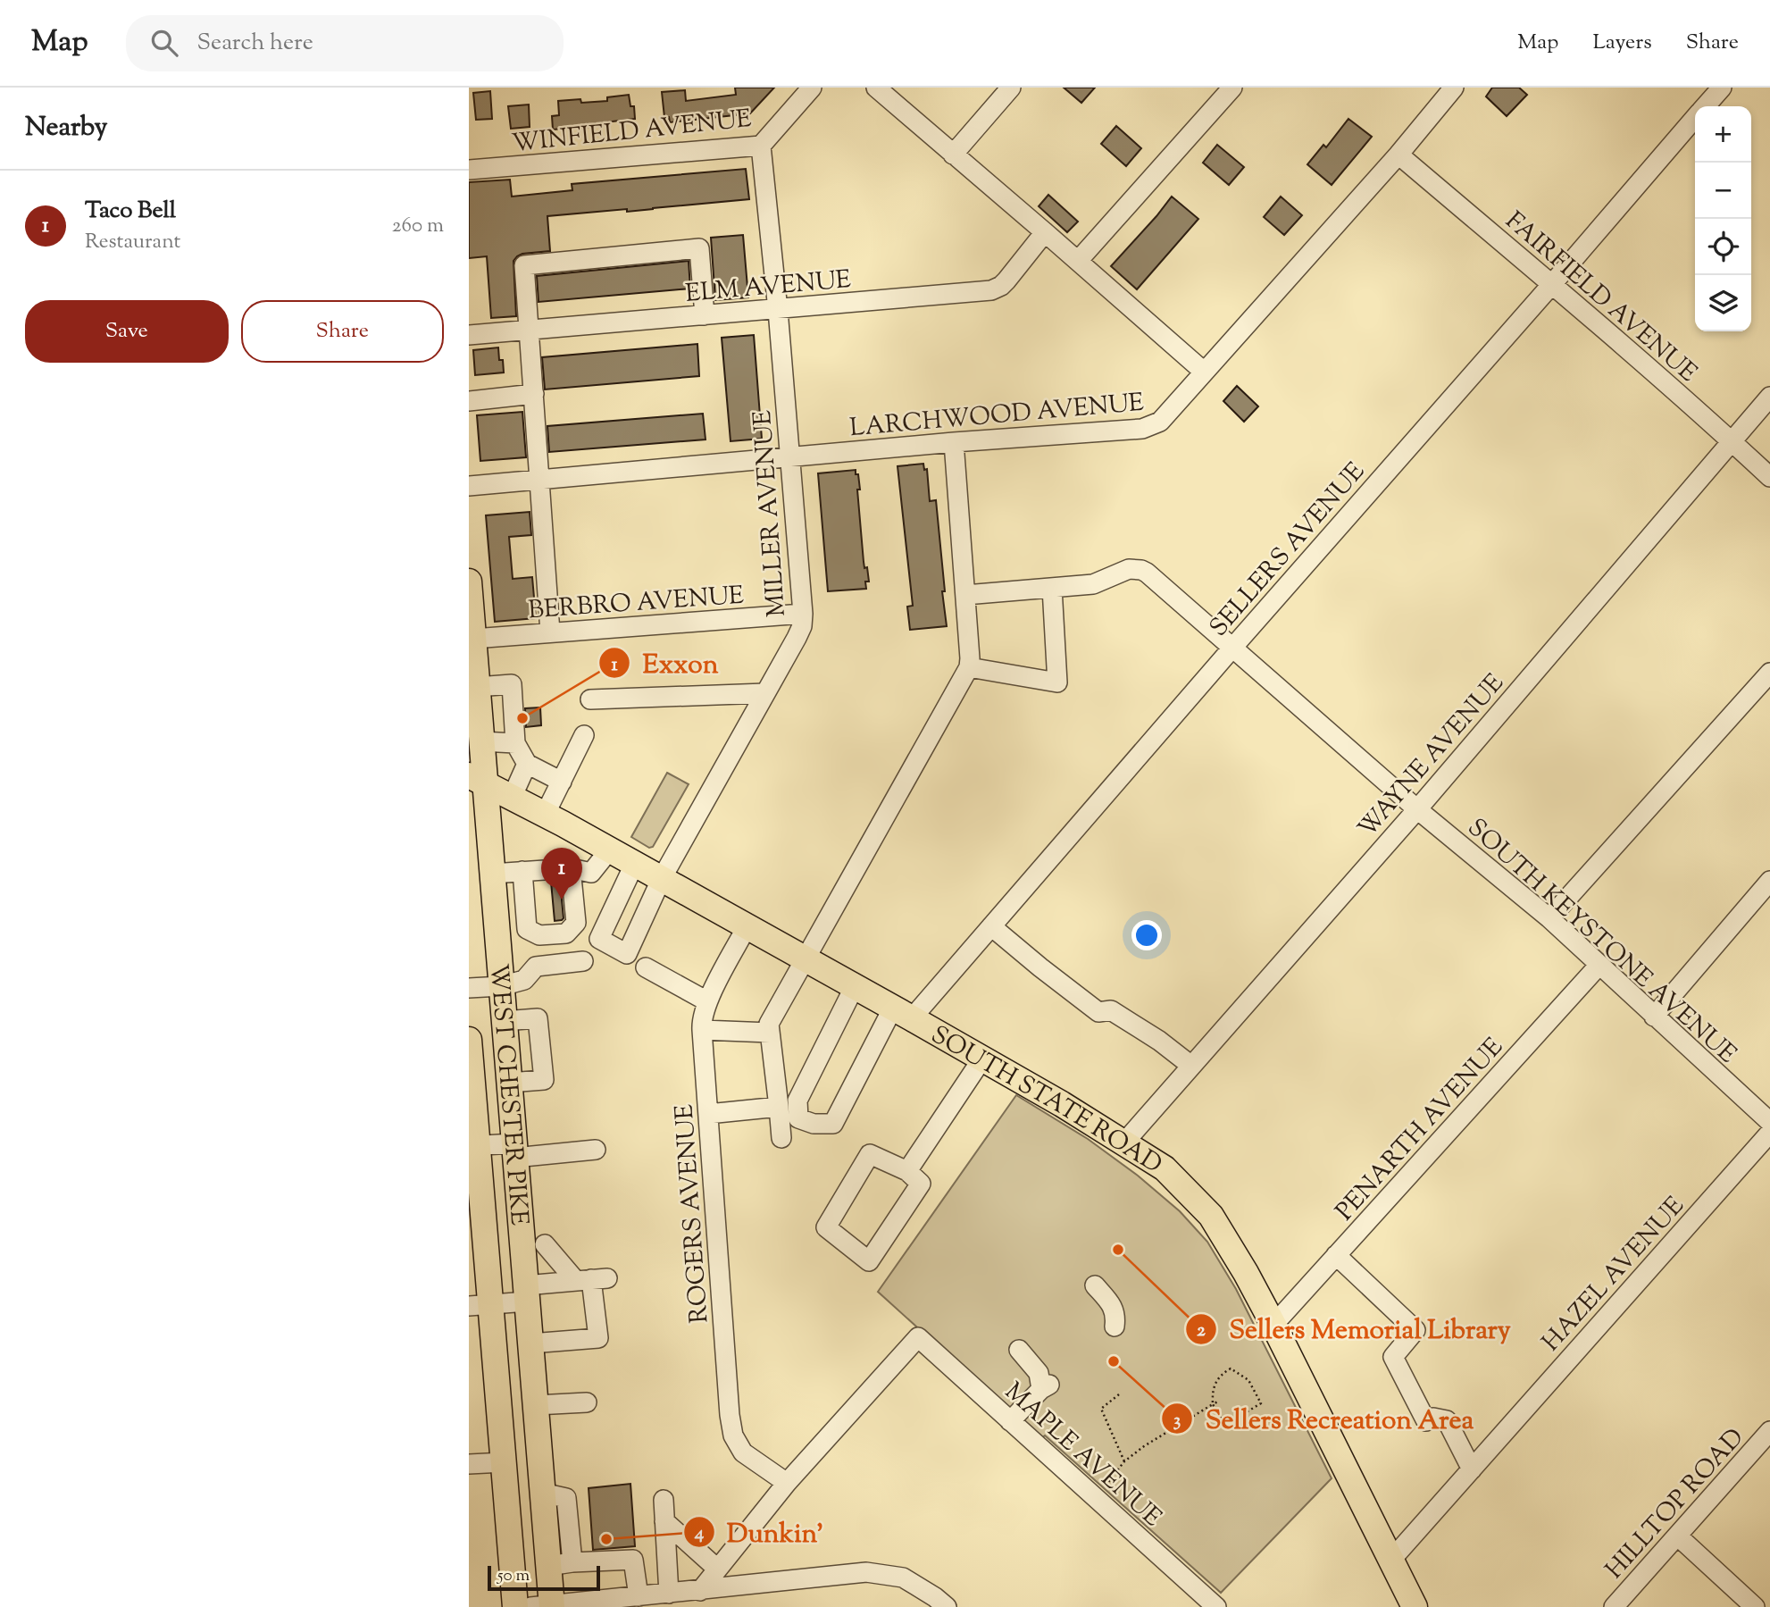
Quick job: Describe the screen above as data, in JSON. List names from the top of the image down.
{
  "streets": {
    "main road": ["WEST CHESTER PIKE", "SOUTH STATE ROAD"],
    "street": [
      "WINFIELD AVENUE",
      "ELM AVENUE",
      "FAIRFIELD AVENUE",
      "LARCHWOOD AVENUE",
      "MILLER AVENUE",
      "SELLERS AVENUE",
      "BERBRO AVENUE",
      "WAYNE AVENUE",
      "SOUTH KEYSTONE AVENUE",
      "PENARTH AVENUE",
      "ROGERS AVENUE",
      "HAZEL AVENUE",
      "MAPLE AVENUE",
      "HILLTOP ROAD"
    ]
  },
  "crossings": [
    ["WINFIELD AVENUE", "MILLER AVENUE"],
    ["ELM AVENUE", "MILLER AVENUE"],
    ["FAIRFIELD AVENUE", "LARCHWOOD AVENUE"],
    ["FAIRFIELD AVENUE", "SELLERS AVENUE"],
    ["FAIRFIELD AVENUE", "WAYNE AVENUE"],
    ["LARCHWOOD AVENUE", "MILLER AVENUE"],
    ["MILLER AVENUE", "BERBRO AVENUE"],
    ["MILLER AVENUE", "SOUTH STATE ROAD"],
    ["SELLERS AVENUE", "SOUTH KEYSTONE AVENUE"],
    ["SELLERS AVENUE", "SOUTH STATE ROAD"],
    ["BERBRO AVENUE", "WEST CHESTER PIKE"],
    ["WAYNE AVENUE", "SOUTH KEYSTONE AVENUE"],
    ["WAYNE AVENUE", "SOUTH STATE ROAD"],
    ["SOUTH KEYSTONE AVENUE", "PENARTH AVENUE"],
    ["WEST CHESTER PIKE", "SOUTH STATE ROAD"],
    ["SOUTH STATE ROAD", "PENARTH AVENUE"],
    ["SOUTH STATE ROAD", "ROGERS AVENUE"],
    ["SOUTH STATE ROAD", "HAZEL AVENUE"],
    ["ROGERS AVENUE", "MAPLE AVENUE"]
  ],
  "places": [
    "Exxon",
    "Sellers Memorial Library",
    "Sellers Recreation Area",
    "Dunkin'"
  ],
  "scale_bar": "50 m",
  "page": {
    "header": "Map",
    "search": "Search here",
    "nav": ["Map", "Layers", "Share"],
    "heading": "Nearby",
    "map_buttons": ["+", "−"],
    "list": [
      {
        "mark": "1",
        "name": "Taco Bell",
        "note": "Restaurant",
        "value": "260 m"
      }
    ],
    "buttons": ["Save", "Share"],
    "pins": "1",
    "scale": "50 m"
  }
}
